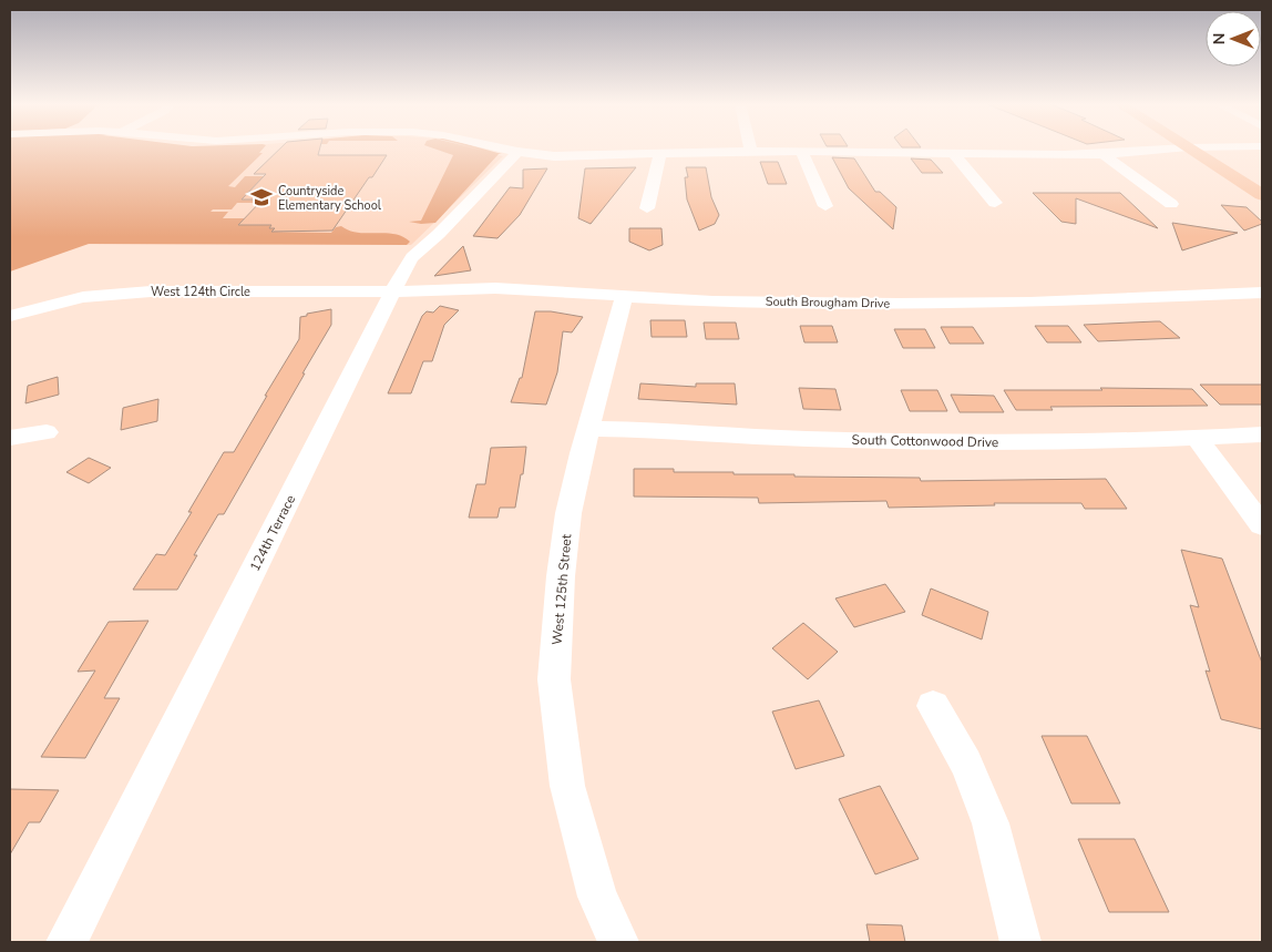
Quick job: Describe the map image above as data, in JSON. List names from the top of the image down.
{
  "streets": {
    "street": [
      "West 124th Circle",
      "South Brougham Drive",
      "South Cottonwood Drive",
      "124th Terrace",
      "West 125th Street"
    ]
  },
  "crossings": [
    ["West 124th Circle", "South Brougham Drive"],
    ["West 124th Circle", "124th Terrace"],
    ["South Brougham Drive", "124th Terrace"],
    ["South Brougham Drive", "West 125th Street"],
    ["South Cottonwood Drive", "West 125th Street"]
  ],
  "places": {
    "school or university": ["Countryside Elementary School"]
  },
  "north": "left"
}
